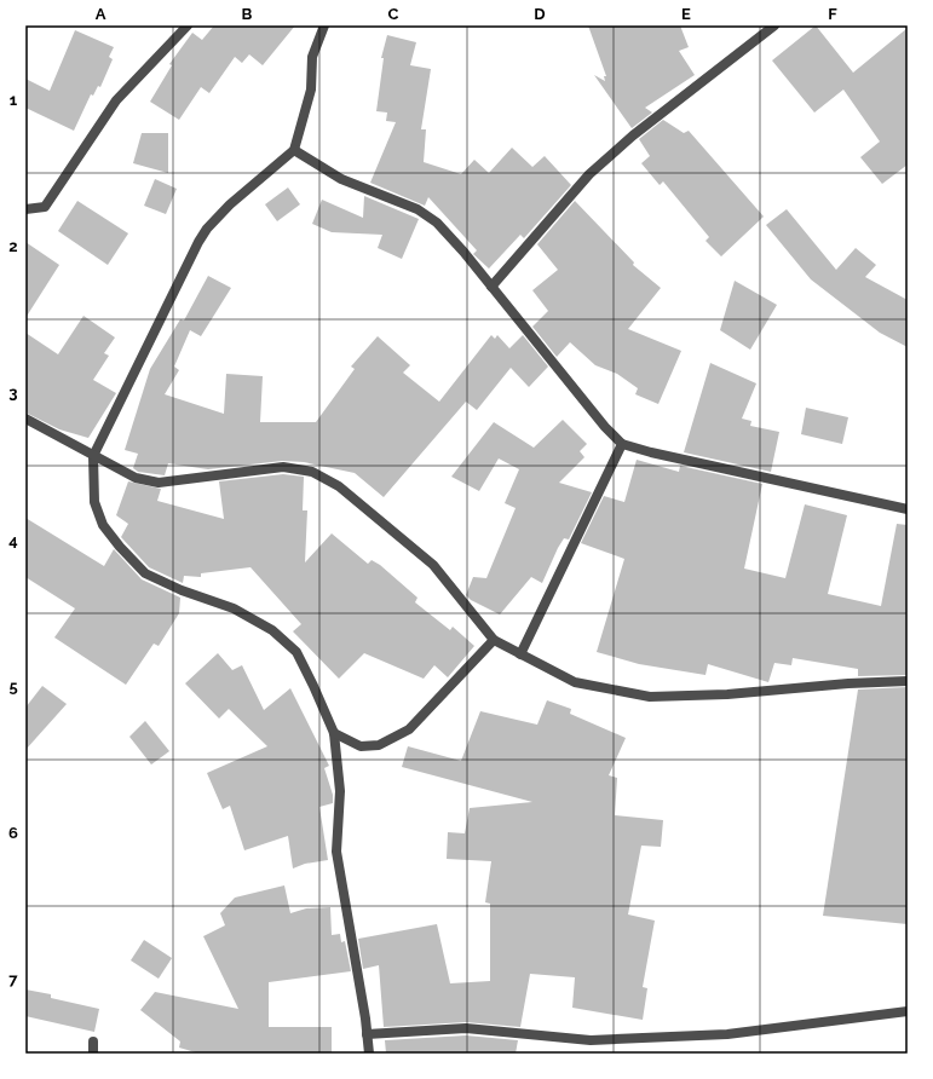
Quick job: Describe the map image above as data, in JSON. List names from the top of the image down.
{
  "grid": {
    "columns": [
      "A",
      "B",
      "C",
      "D",
      "E",
      "F"
    ],
    "rows": [
      "1",
      "2",
      "3",
      "4",
      "5",
      "6",
      "7"
    ]
  }
}
